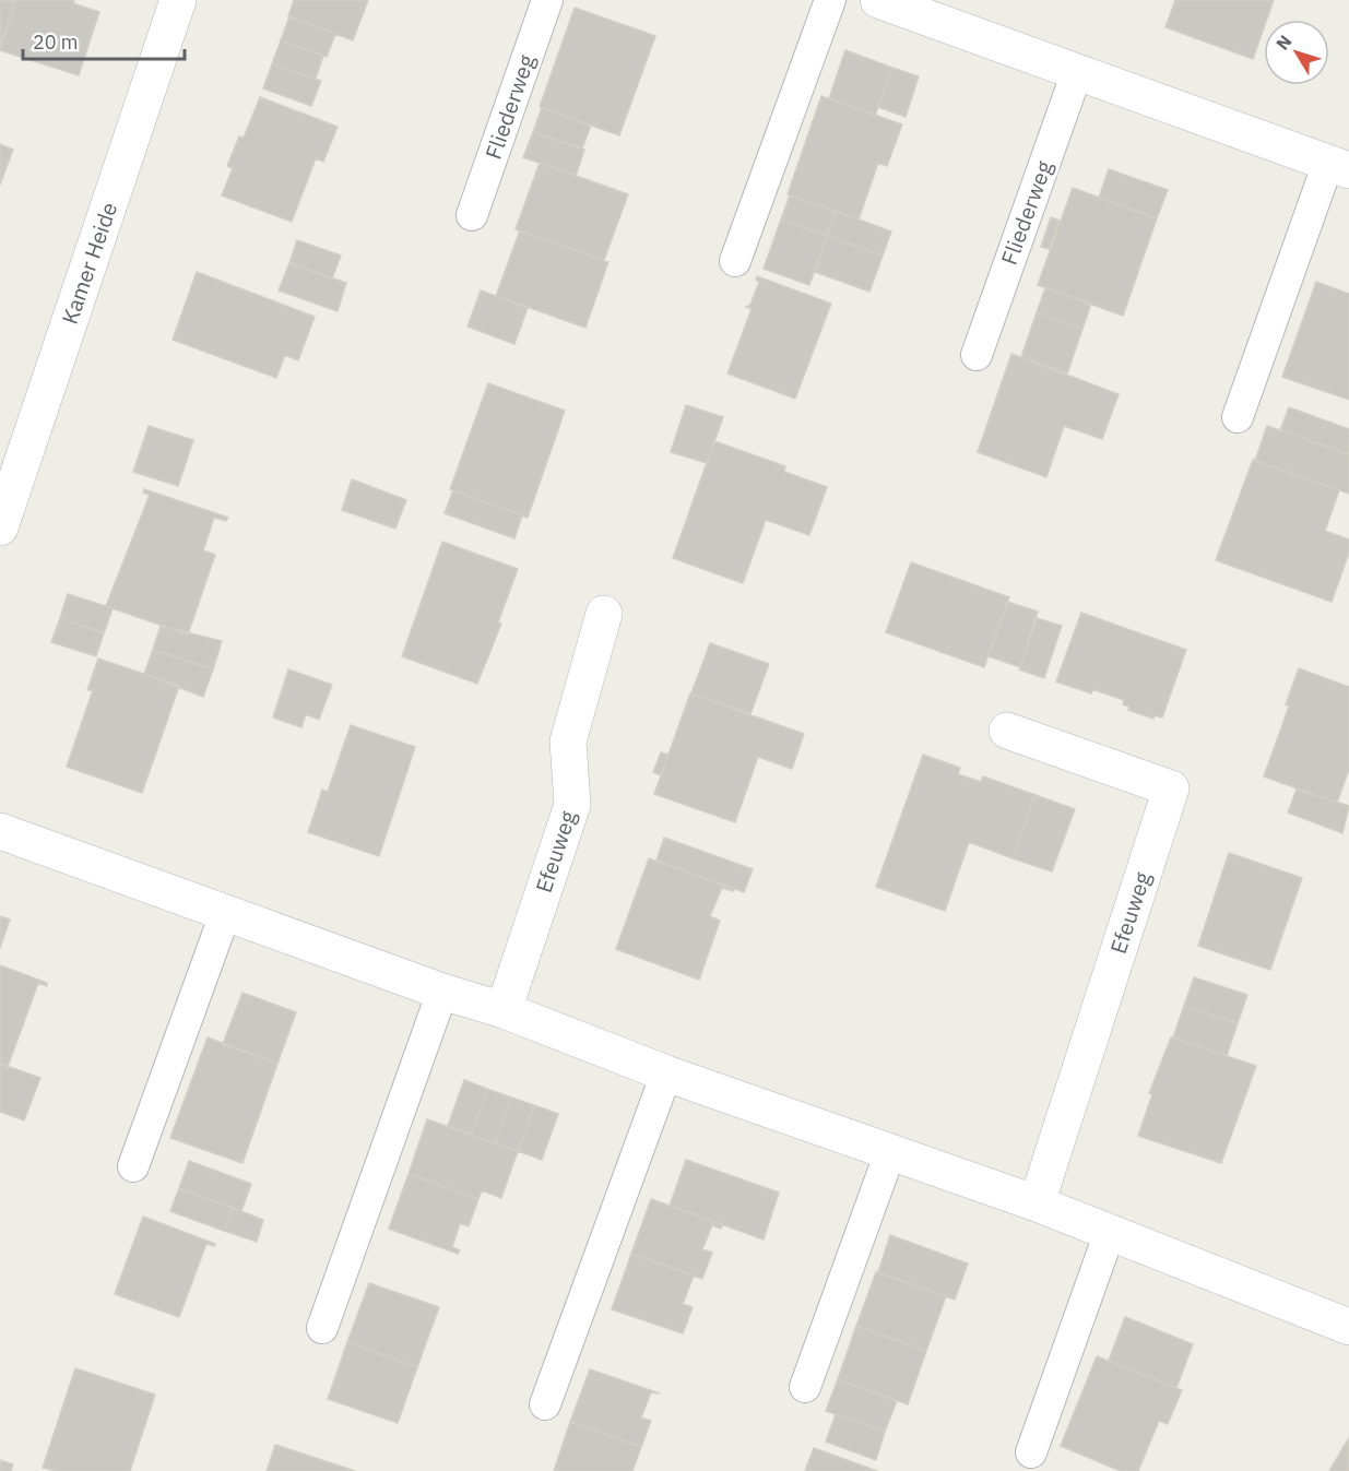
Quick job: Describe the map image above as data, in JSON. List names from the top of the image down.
{
  "streets": {
    "street": ["Kamer Heide", "Efeuweg"],
    "lane": ["Fliederweg"]
  },
  "scale_bar": "20 m",
  "north": "top left"
}
